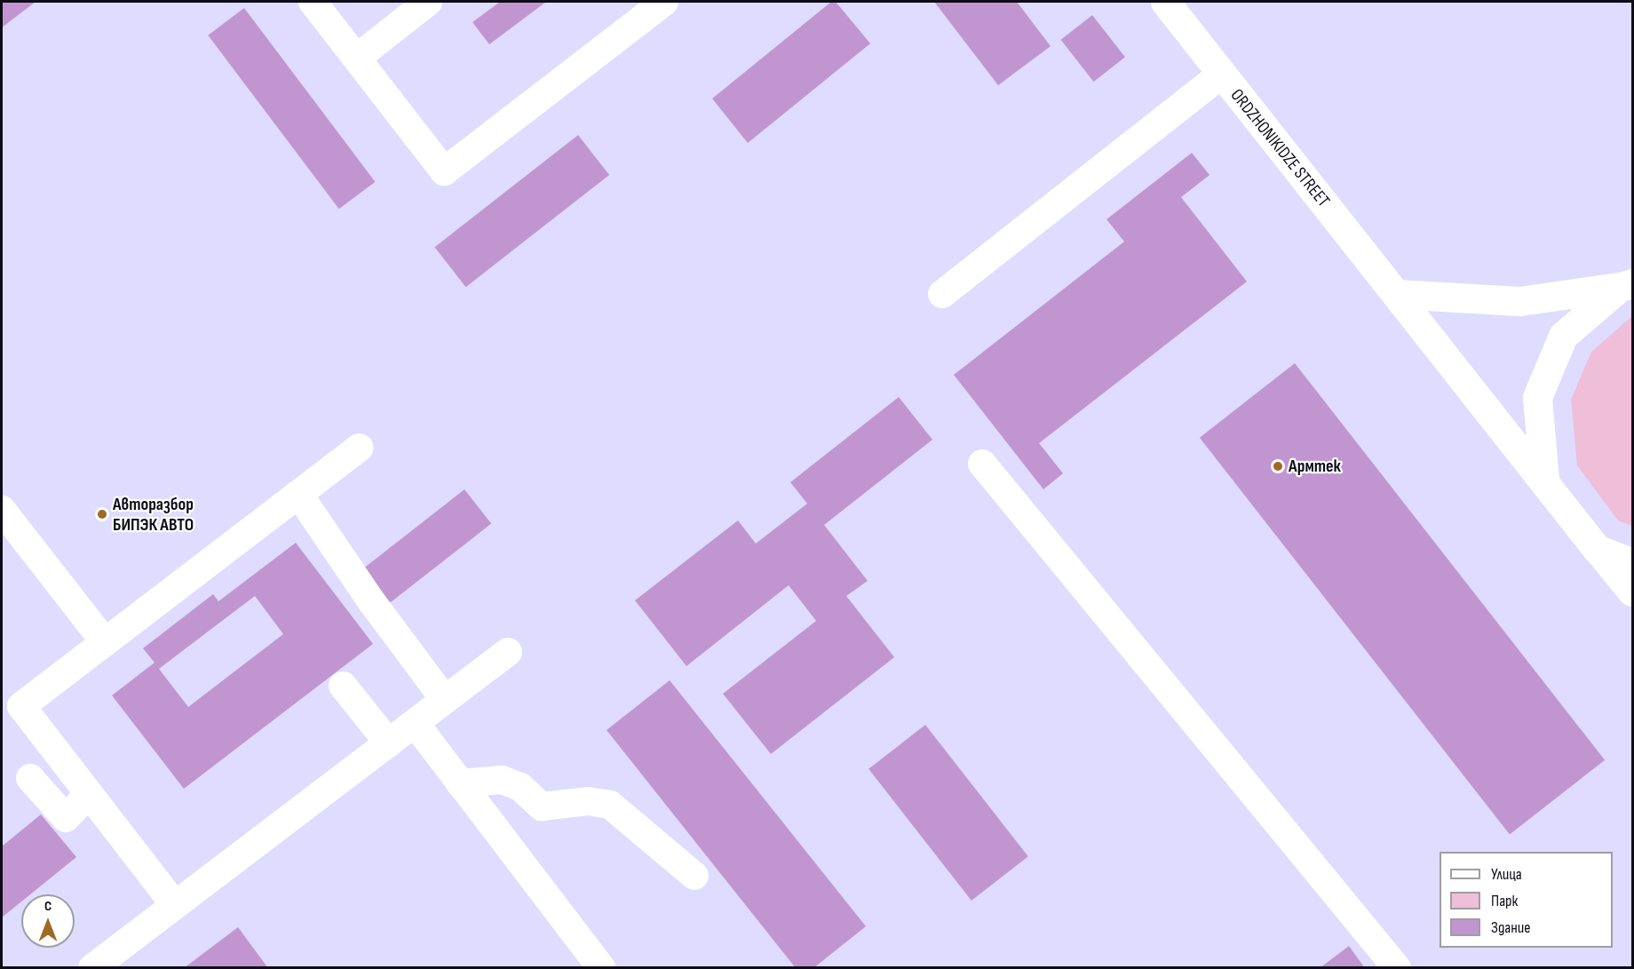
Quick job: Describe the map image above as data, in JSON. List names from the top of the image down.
{
  "streets": {
    "main road": ["ORDZHONIKIDZE STREET"]
  },
  "places": ["Армтек", "Авторазбор БИПЭК АВТО"],
  "legend": ["Улица", "Парк", "Здание"],
  "north": "top"
}
